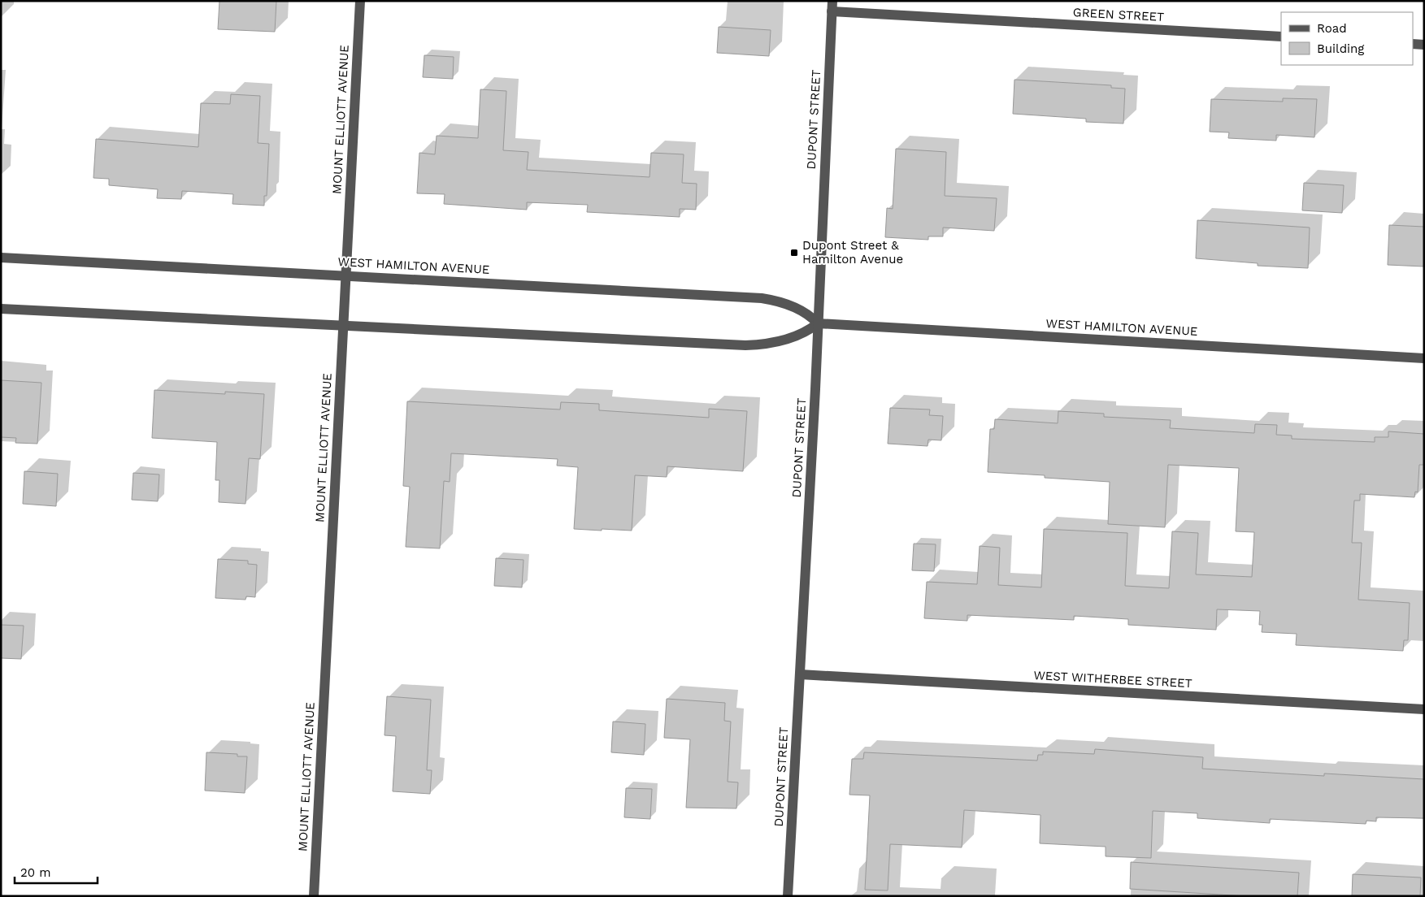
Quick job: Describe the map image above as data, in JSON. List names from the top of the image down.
{
  "streets": {
    "street": [
      "GREEN STREET",
      "MOUNT ELLIOTT AVENUE",
      "DUPONT STREET",
      "WEST HAMILTON AVENUE",
      "WEST WITHERBEE STREET"
    ]
  },
  "crossings": [
    ["GREEN STREET", "DUPONT STREET"],
    ["MOUNT ELLIOTT AVENUE", "WEST HAMILTON AVENUE"],
    ["DUPONT STREET", "WEST HAMILTON AVENUE"],
    ["DUPONT STREET", "WEST WITHERBEE STREET"]
  ],
  "places": {
    "transit": ["Dupont Street & Hamilton Avenue"]
  },
  "legend": ["Road", "Building"],
  "scale_bar": "20 m"
}
